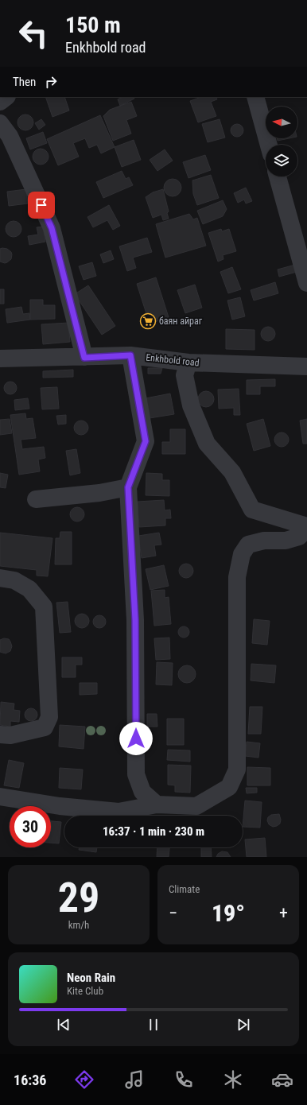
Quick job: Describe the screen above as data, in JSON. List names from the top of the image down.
{
  "streets": {
    "street": ["Enkhbold road"]
  },
  "places": {
    "supermarket": ["баян айраг"]
  },
  "north": "left",
  "page": {
    "turn": ["150 m", "Enkhbold road"],
    "then": "Then",
    "limit": "30",
    "trip": "16:37 · 1 min · 230 m",
    "tile": [
      ["29", "km/h"],
      "Climate"
    ],
    "heat": ["−", "19°", "+"],
    "song": ["Neon Rain", "Kite Club"],
    "tabs": "16:36"
  }
}
